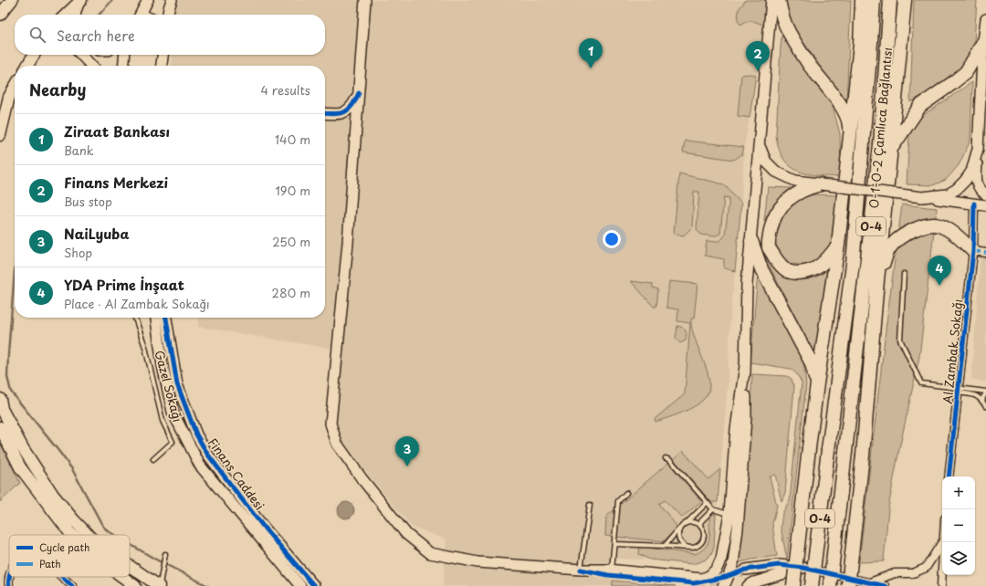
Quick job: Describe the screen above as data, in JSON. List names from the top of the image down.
{
  "streets": {
    "highway": ["O-1-O-2 Çamlıca Bağlantısı", "O-4"],
    "main road": ["Finans Caddesi"],
    "street": ["Al Zambak Sokağı"],
    "lane": ["Gazel Sokağı"]
  },
  "legend": ["Cycle path", "Path"],
  "page": {
    "search": "Search here",
    "pins": [
      "1",
      "2",
      "4",
      "3"
    ],
    "heading": ["Nearby", "4 results"],
    "list": [
      {
        "mark": "1",
        "name": "Ziraat Bankası",
        "note": "Bank",
        "value": "140 m"
      },
      {
        "mark": "2",
        "name": "Finans Merkezi",
        "note": "Bus stop",
        "value": "190 m"
      },
      {
        "mark": "3",
        "name": "NaiLyuba",
        "note": "Shop",
        "value": "250 m"
      },
      {
        "mark": "4",
        "name": "YDA Prime İnşaat",
        "note": "Place · Al Zambak Sokağı",
        "value": "280 m"
      }
    ],
    "map_buttons": ["+", "−"]
  }
}
